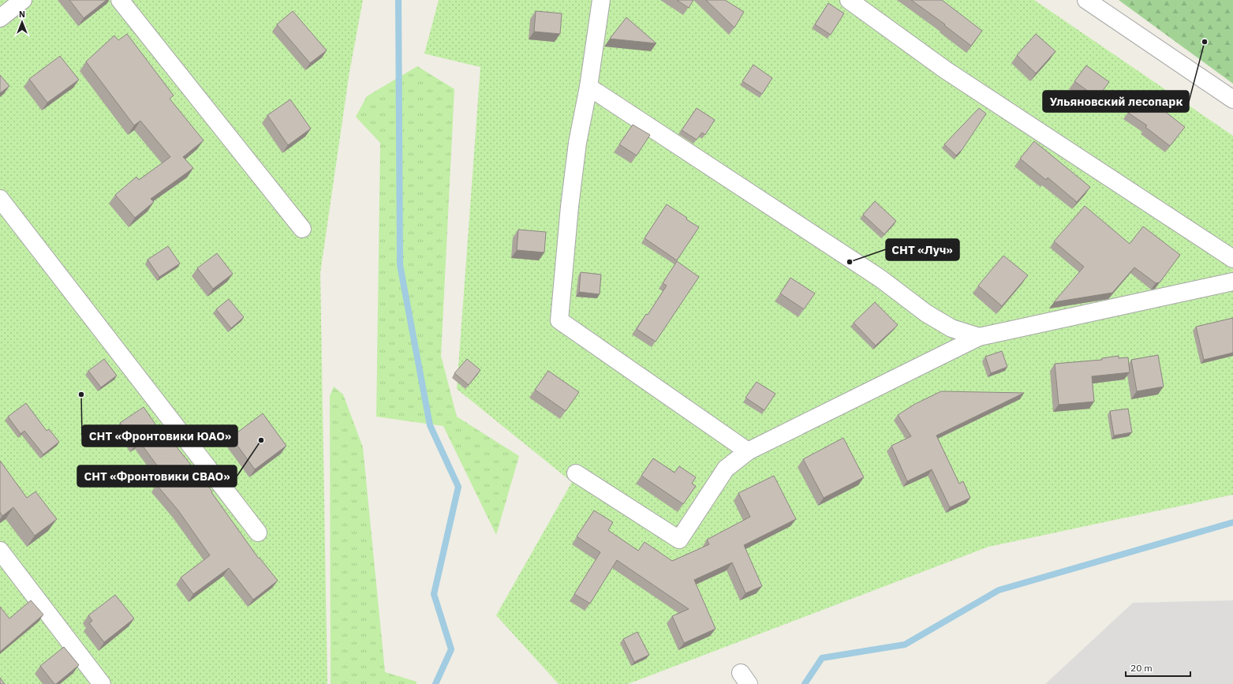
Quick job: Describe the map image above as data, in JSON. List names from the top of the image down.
{
  "places": [
    "Ульяновский лесопарк",
    "СНТ «Луч»",
    "СНТ «Фронтовики ЮАО»",
    "СНТ «Фронтовики СВАО»"
  ],
  "scale_bar": "20 m",
  "north": "top"
}
